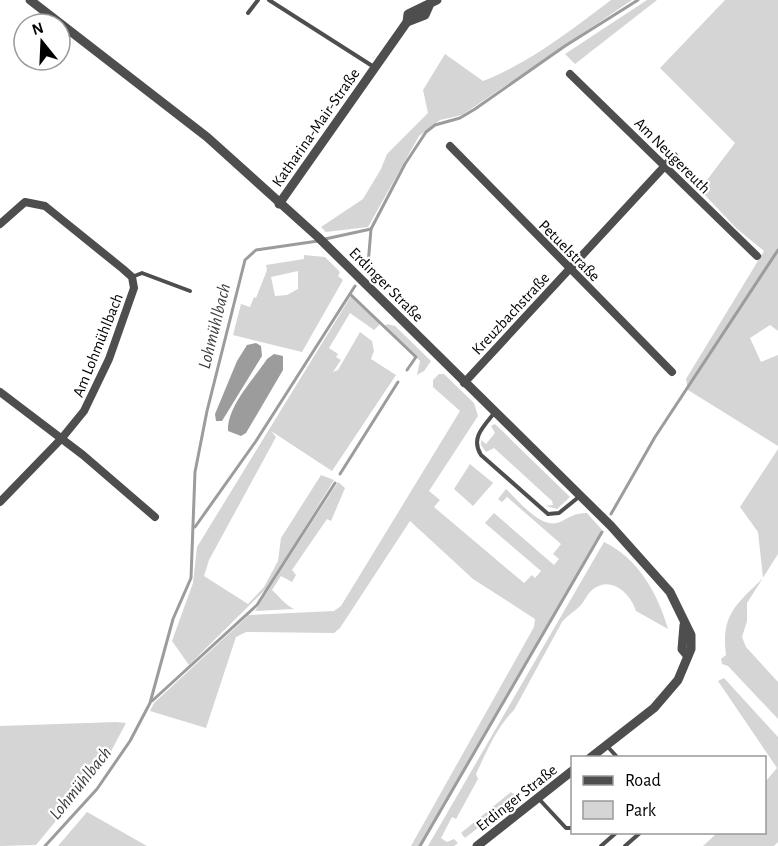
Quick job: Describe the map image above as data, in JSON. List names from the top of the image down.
{
  "streets": {
    "street": [
      "Katharina-Mair-Straße",
      "Am Neugereuth",
      "Petuelstraße",
      "Erdinger Straße",
      "Kreuzbachstraße",
      "Am Lohmühlbach"
    ]
  },
  "crossings": [
    ["Katharina-Mair-Straße", "Erdinger Straße"],
    ["Am Neugereuth", "Kreuzbachstraße"],
    ["Petuelstraße", "Kreuzbachstraße"],
    ["Erdinger Straße", "Kreuzbachstraße"]
  ],
  "water": ["Lohmühlbach"],
  "legend": ["Road", "Park"],
  "north": "top"
}
